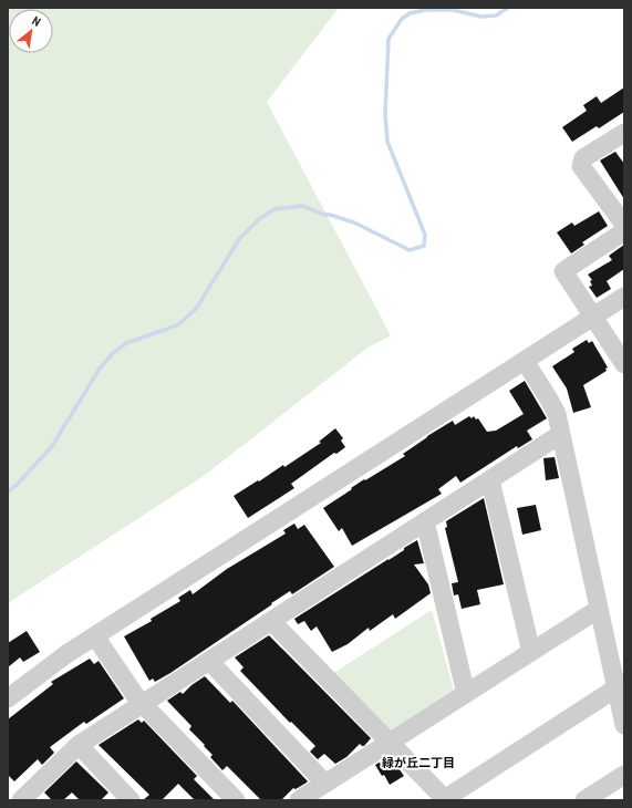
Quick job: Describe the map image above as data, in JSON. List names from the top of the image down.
{
  "districts": ["緑が丘二丁目"],
  "north": "top right"
}
